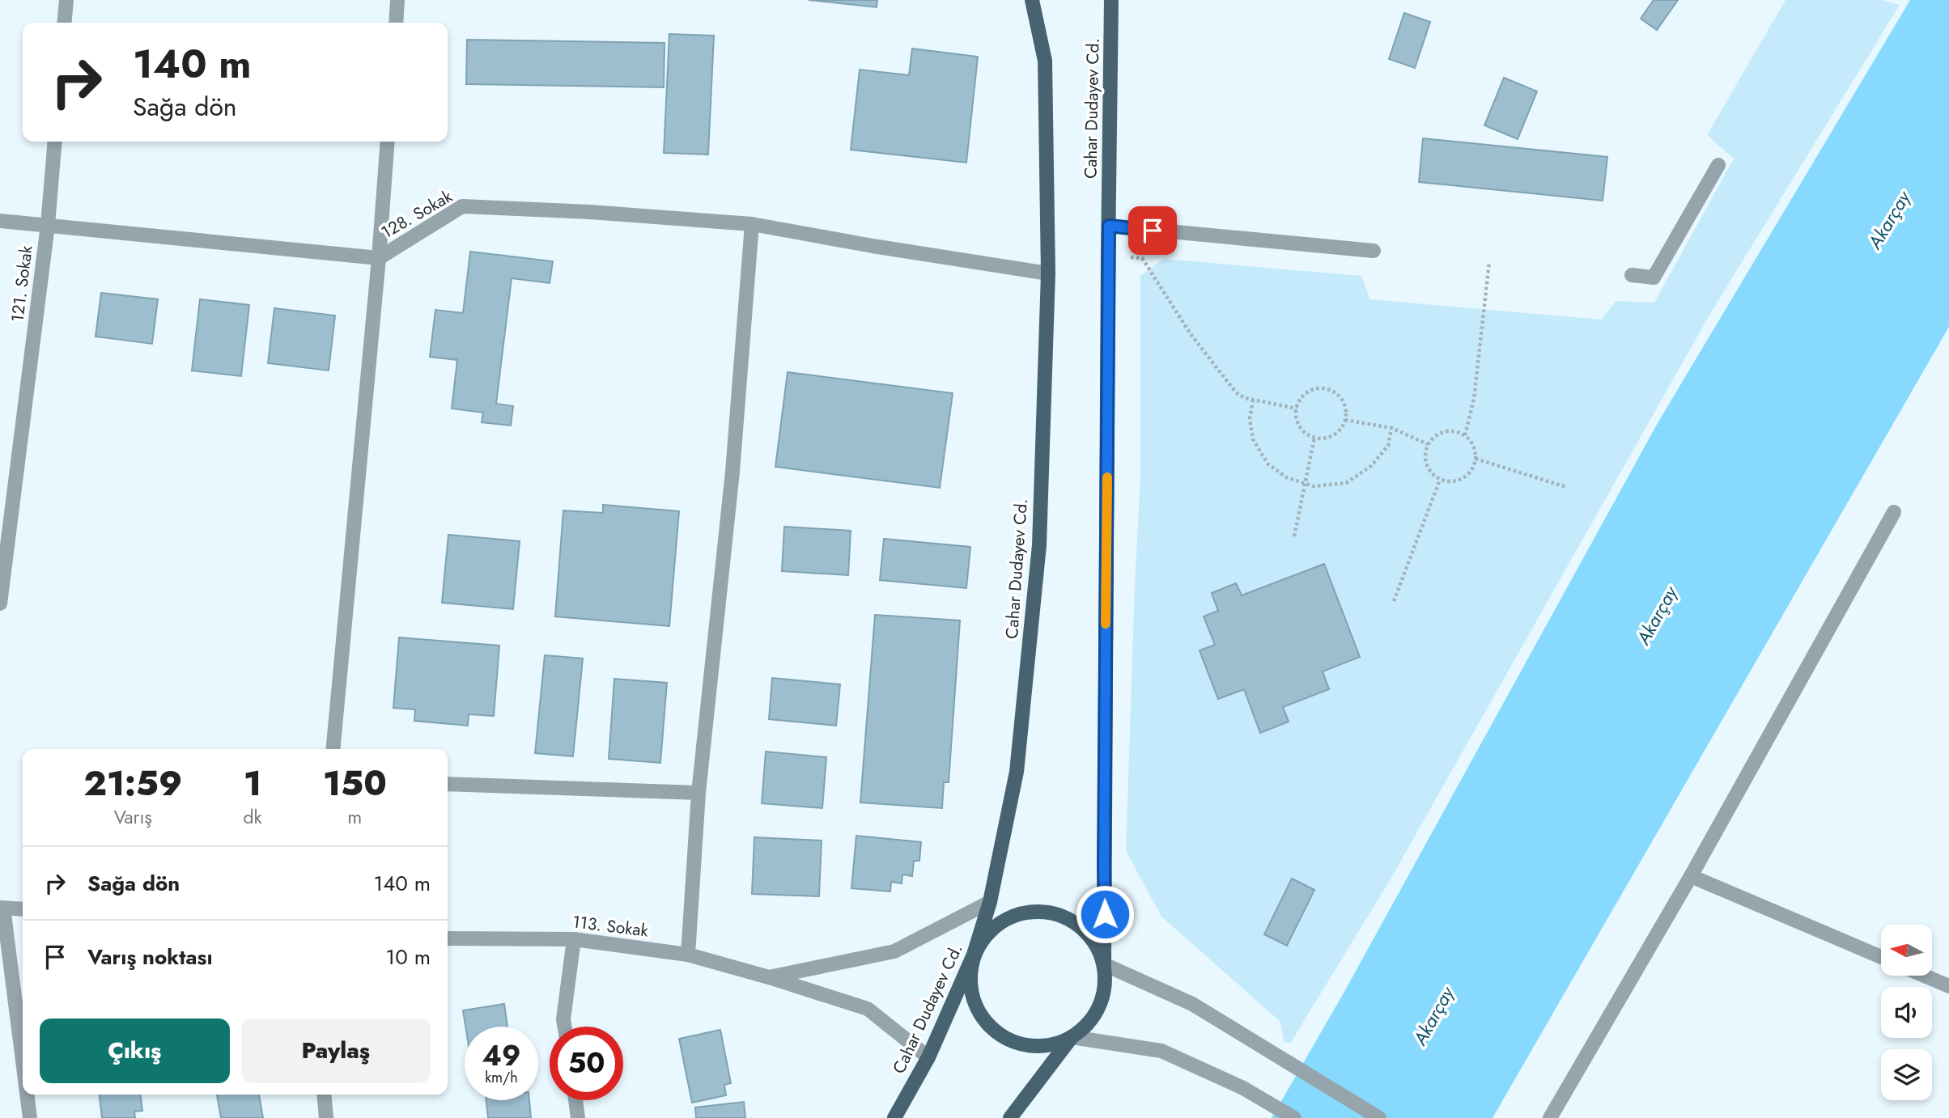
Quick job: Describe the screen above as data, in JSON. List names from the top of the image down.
{
  "streets": {
    "main road": ["Cahar Dudayev Cd."],
    "street": ["128. Sokak", "121. Sokak", "113. Sokak"]
  },
  "crossings": [
    ["Cahar Dudayev Cd.", "128. Sokak"],
    ["Cahar Dudayev Cd.", "113. Sokak"],
    ["128. Sokak", "121. Sokak"]
  ],
  "water": ["Akarçay"],
  "north": "left",
  "page": {
    "turn": ["140 m", "Sağa dön"],
    "eta": [
      "21:59",
      "Varış",
      "1",
      "dk",
      "150",
      "m"
    ],
    "list": [
      {
        "name": "Sağa dön",
        "value": "140 m"
      },
      {
        "name": "Varış noktası",
        "value": "10 m"
      }
    ],
    "buttons": ["Çıkış", "Paylaş"],
    "speed": "49 km/h",
    "limit": "50"
  }
}
